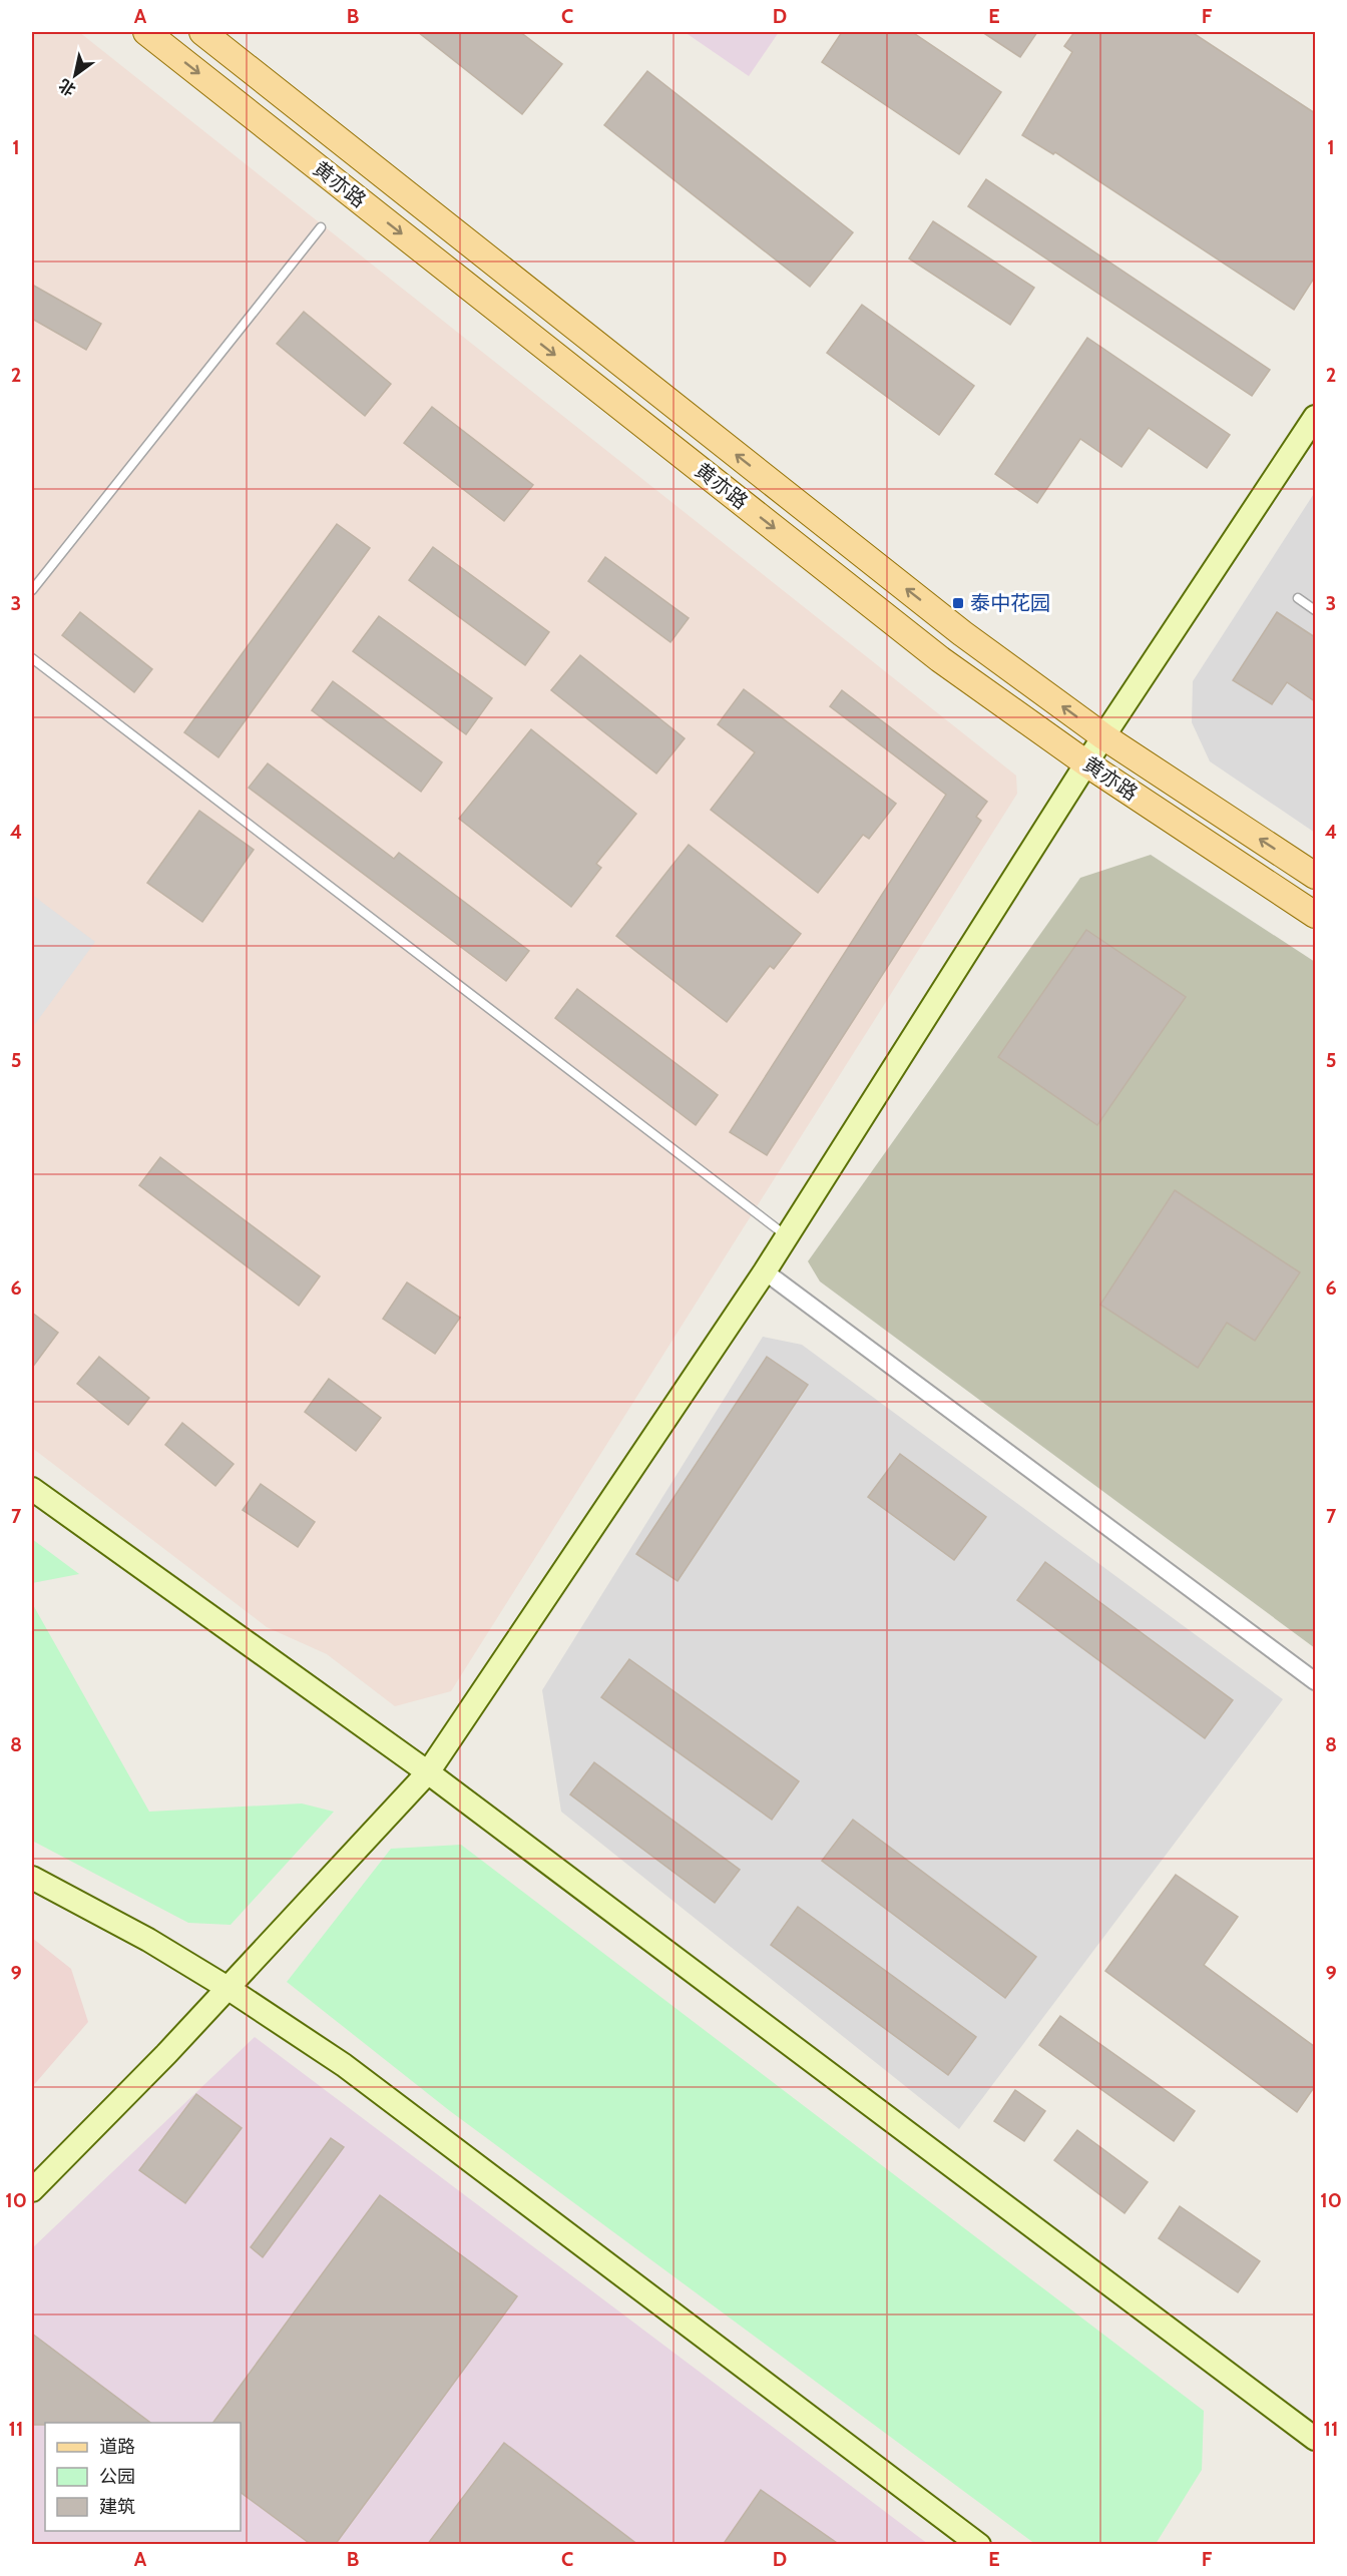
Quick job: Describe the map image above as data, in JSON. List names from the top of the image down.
{
  "streets": {
    "main road": ["黄亦路"]
  },
  "places": {
    "transit": ["泰中花园"]
  },
  "legend": ["道路", "公园", "建筑"],
  "north": "bottom left",
  "grid": {
    "columns": [
      "A",
      "B",
      "C",
      "D",
      "E",
      "F"
    ],
    "rows": [
      "1",
      "2",
      "3",
      "4",
      "5",
      "6",
      "7",
      "8",
      "9",
      "10",
      "11"
    ]
  }
}
